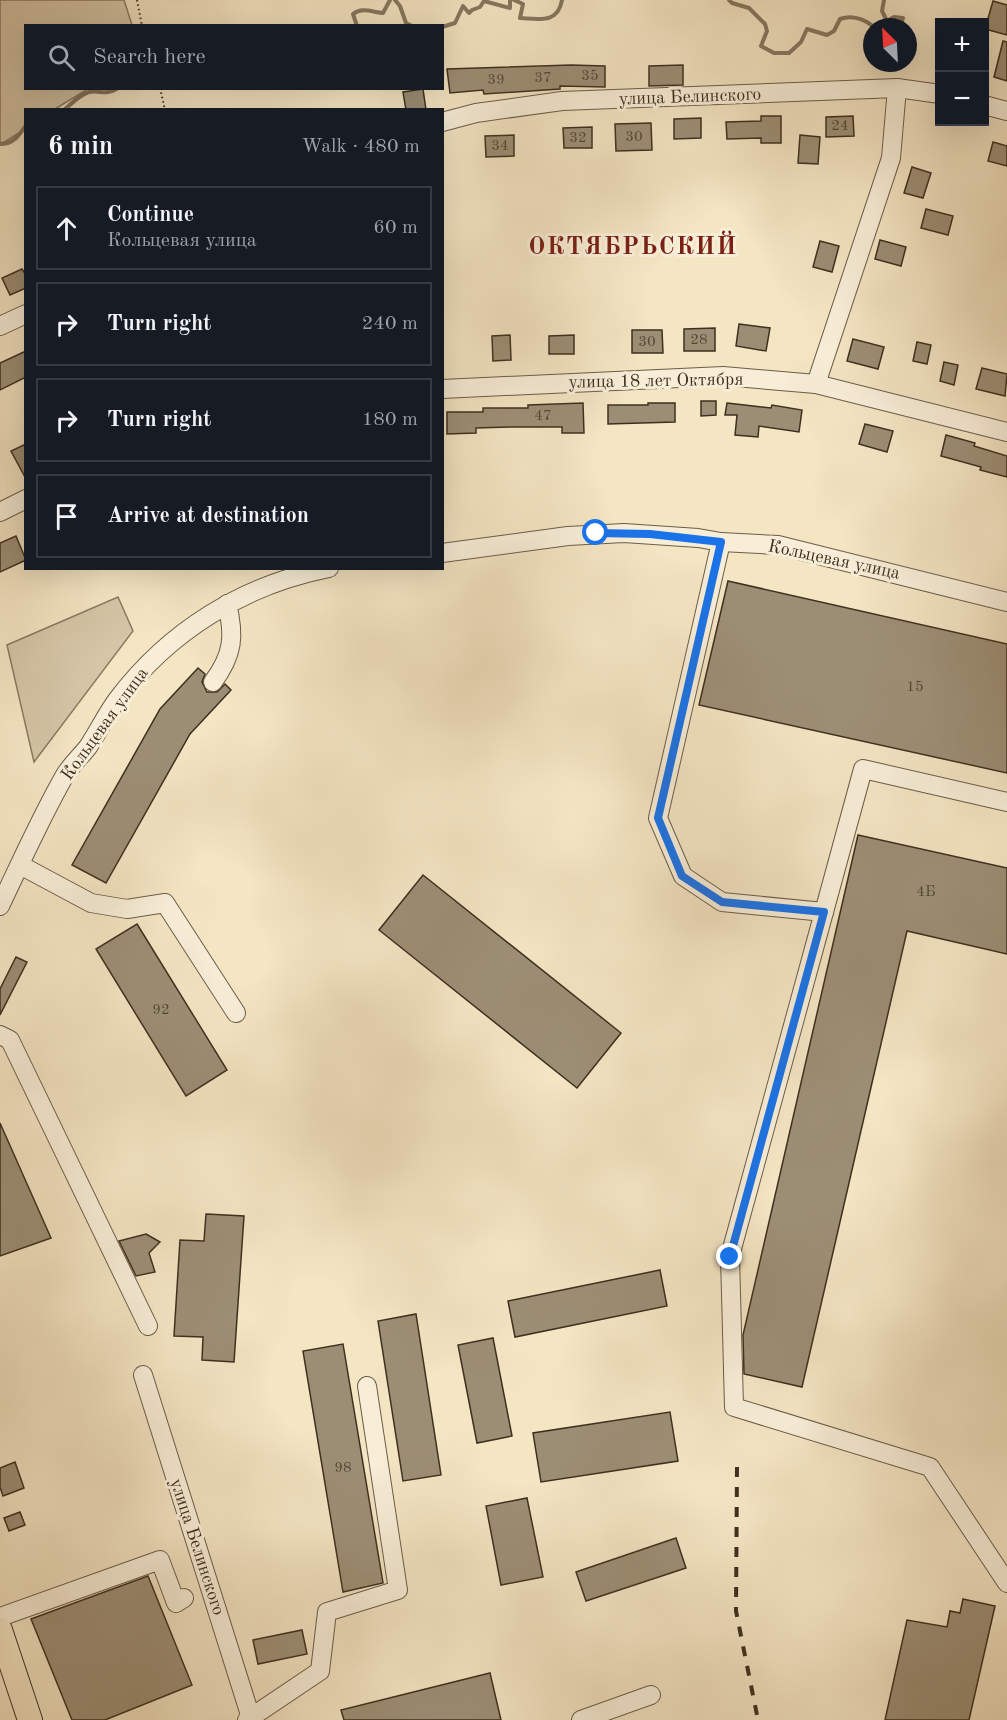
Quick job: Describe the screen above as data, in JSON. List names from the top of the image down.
{
  "streets": {
    "street": ["улица Белинского", "улица 18 лет Октября", "Кольцевая улица"]
  },
  "districts": ["ОКТЯБРЬСКИЙ"],
  "house_numbers": [
    "35",
    "37",
    "39",
    "24",
    "30",
    "32",
    "34",
    "28",
    "30",
    "47",
    "15",
    "4Б",
    "92",
    "98"
  ],
  "north": "top left",
  "page": {
    "map_buttons": ["+", "−"],
    "search": "Search here",
    "heading": ["6 min", "Walk · 480 m"],
    "list": [
      ["Continue", "Кольцевая улица", "60 m"],
      ["Turn right", "240 m"],
      ["Turn right", "180 m"],
      "Arrive at destination"
    ]
  }
}
